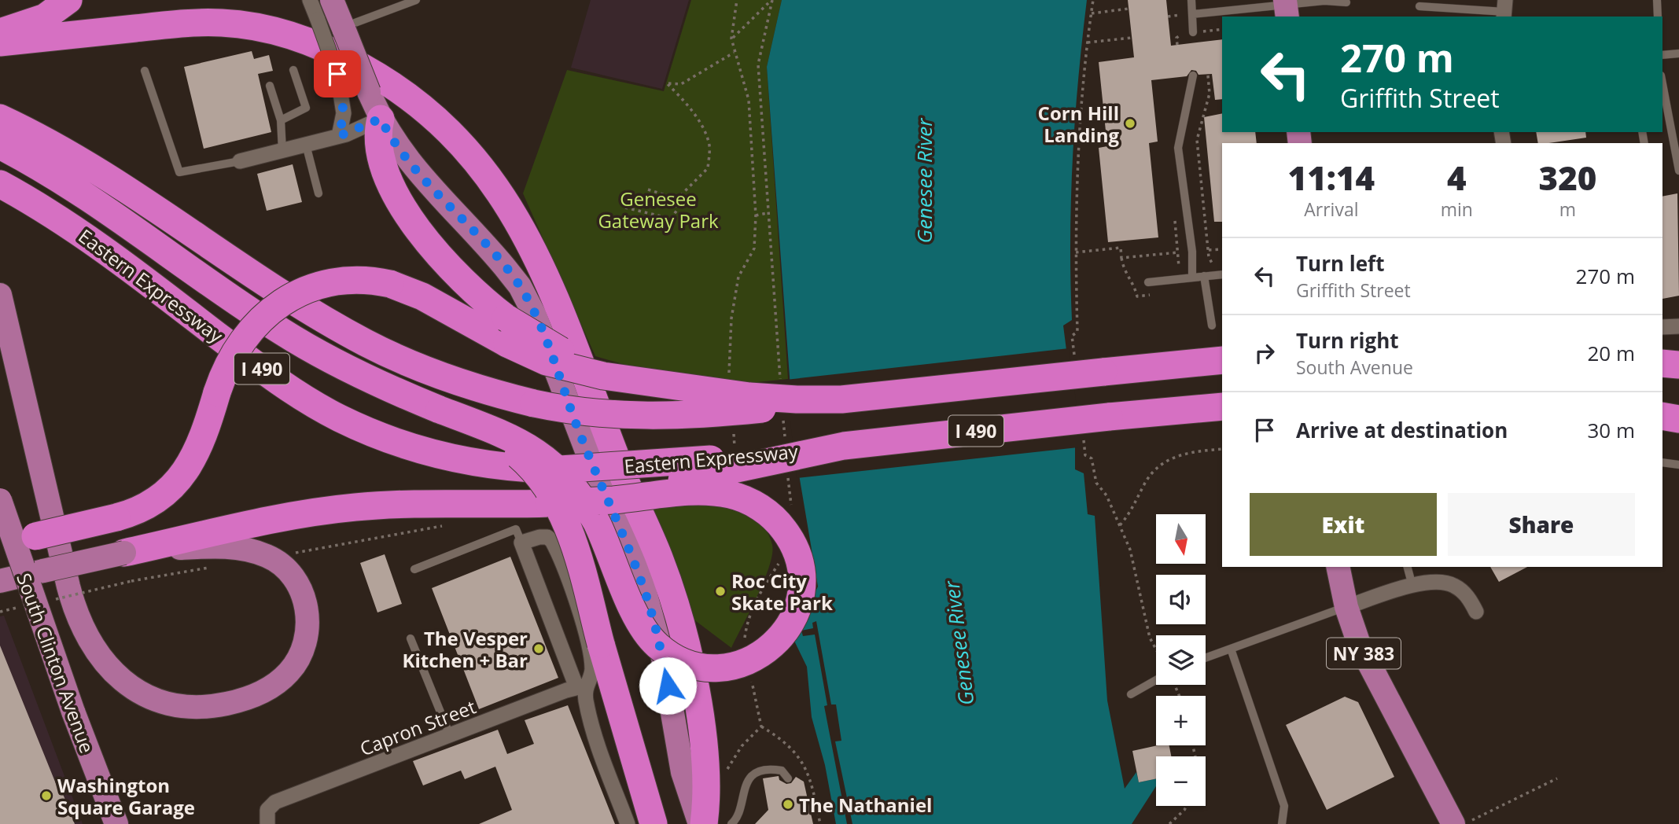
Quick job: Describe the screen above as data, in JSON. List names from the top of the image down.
{
  "streets": {
    "highway": ["Eastern Expressway", "I 490"],
    "main road": ["NY 383", "South Clinton Avenue"],
    "street": ["Capron Street"]
  },
  "crossings": [
    ["Eastern Expressway", "I 490"]
  ],
  "water": ["Genesee River"],
  "parks": ["Genesee Gateway Park"],
  "places": [
    "Corn Hill Landing",
    "Roc City Skate Park",
    "The Vesper Kitchen + Bar",
    "Washington Square Garage",
    "The Nathaniel"
  ],
  "north": "bottom",
  "page": {
    "turn": ["270 m", "Griffith Street"],
    "eta": [
      "11:14",
      "Arrival",
      "4",
      "min",
      "320",
      "m"
    ],
    "list": [
      {
        "name": "Turn left",
        "note": "Griffith Street",
        "value": "270 m"
      },
      {
        "name": "Turn right",
        "note": "South Avenue",
        "value": "20 m"
      },
      {
        "name": "Arrive at destination",
        "value": "30 m"
      }
    ],
    "buttons": ["Exit", "Share"],
    "map_buttons": ["+", "−"]
  }
}
